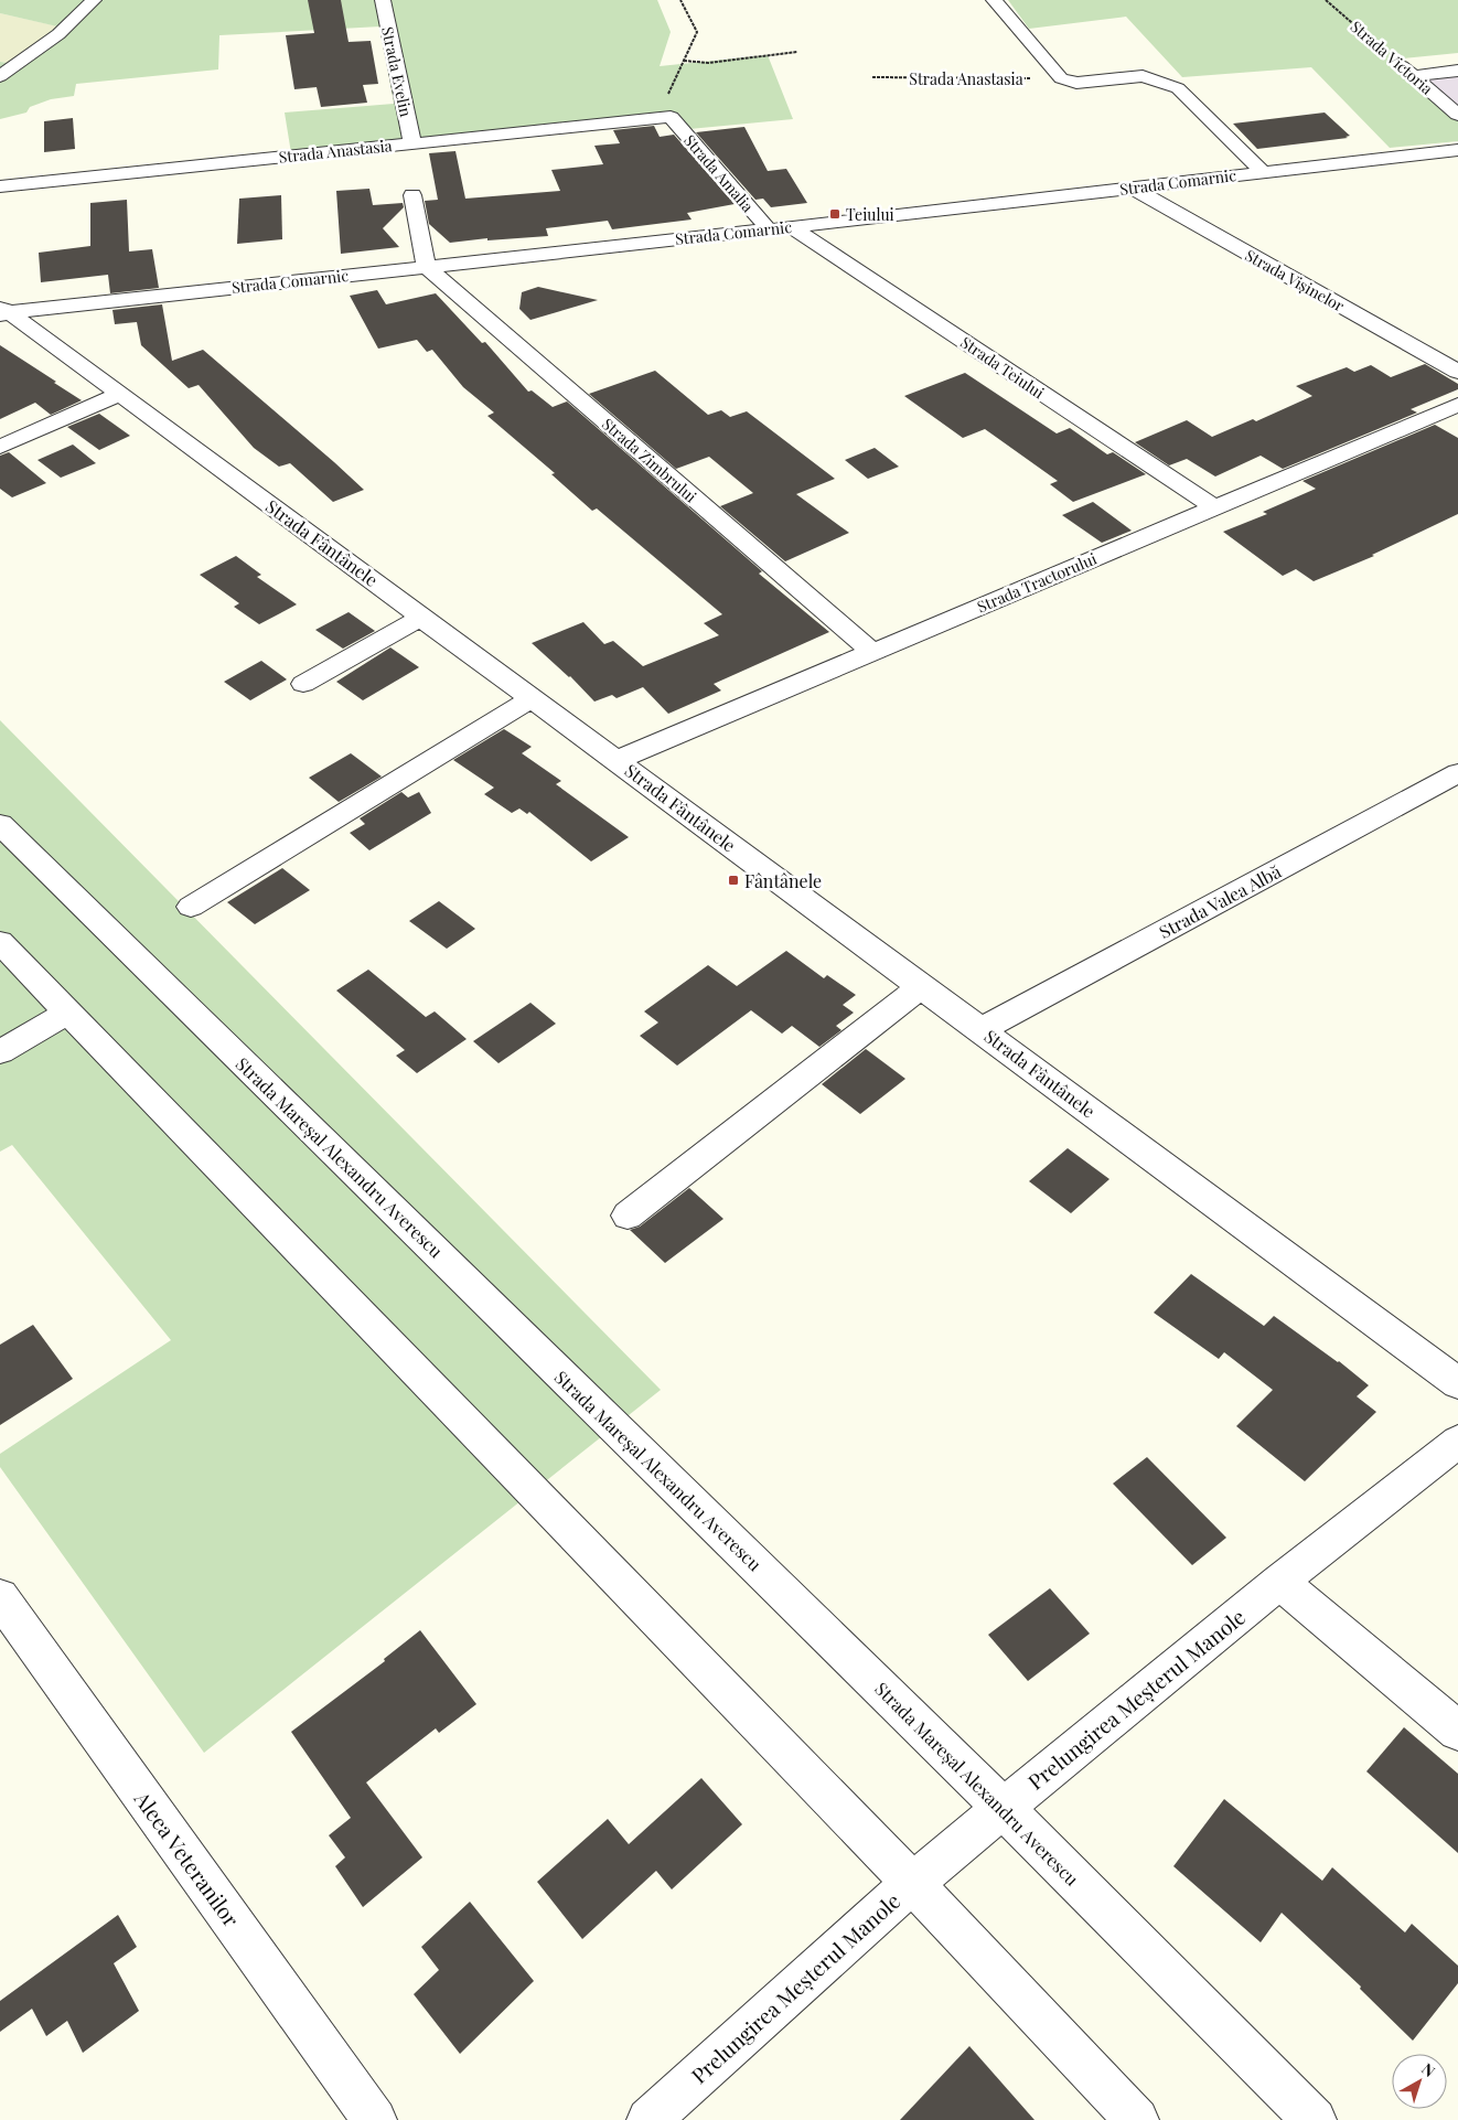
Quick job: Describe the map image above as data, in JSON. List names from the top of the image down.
{
  "streets": {
    "street": [
      "Strada Victoria",
      "Strada Evelin",
      "Strada Anastasia",
      "Strada Amalia",
      "Strada Comarnic",
      "Strada Vișinelor",
      "Strada Teiului",
      "Strada Zimbrului",
      "Strada Fântânele",
      "Strada Tractorului",
      "Strada Valea Albă",
      "Strada Mareșal Alexandru Averescu",
      "Prelungirea Meșterul Manole",
      "Aleea Veteranilor"
    ]
  },
  "crossings": [
    ["Strada Evelin", "Strada Anastasia"],
    ["Strada Anastasia", "Strada Amalia"],
    ["Strada Amalia", "Strada Comarnic"],
    ["Strada Comarnic", "Strada Vișinelor"],
    ["Strada Comarnic", "Strada Teiului"],
    ["Strada Comarnic", "Strada Zimbrului"],
    ["Strada Comarnic", "Strada Fântânele"],
    ["Strada Teiului", "Strada Tractorului"],
    ["Strada Zimbrului", "Strada Tractorului"],
    ["Strada Fântânele", "Strada Tractorului"],
    ["Strada Fântânele", "Strada Valea Albă"],
    ["Strada Mareșal Alexandru Averescu", "Prelungirea Meșterul Manole"]
  ],
  "places": {
    "transit": ["Teiului", "Fântânele"]
  },
  "north": "top right"
}
